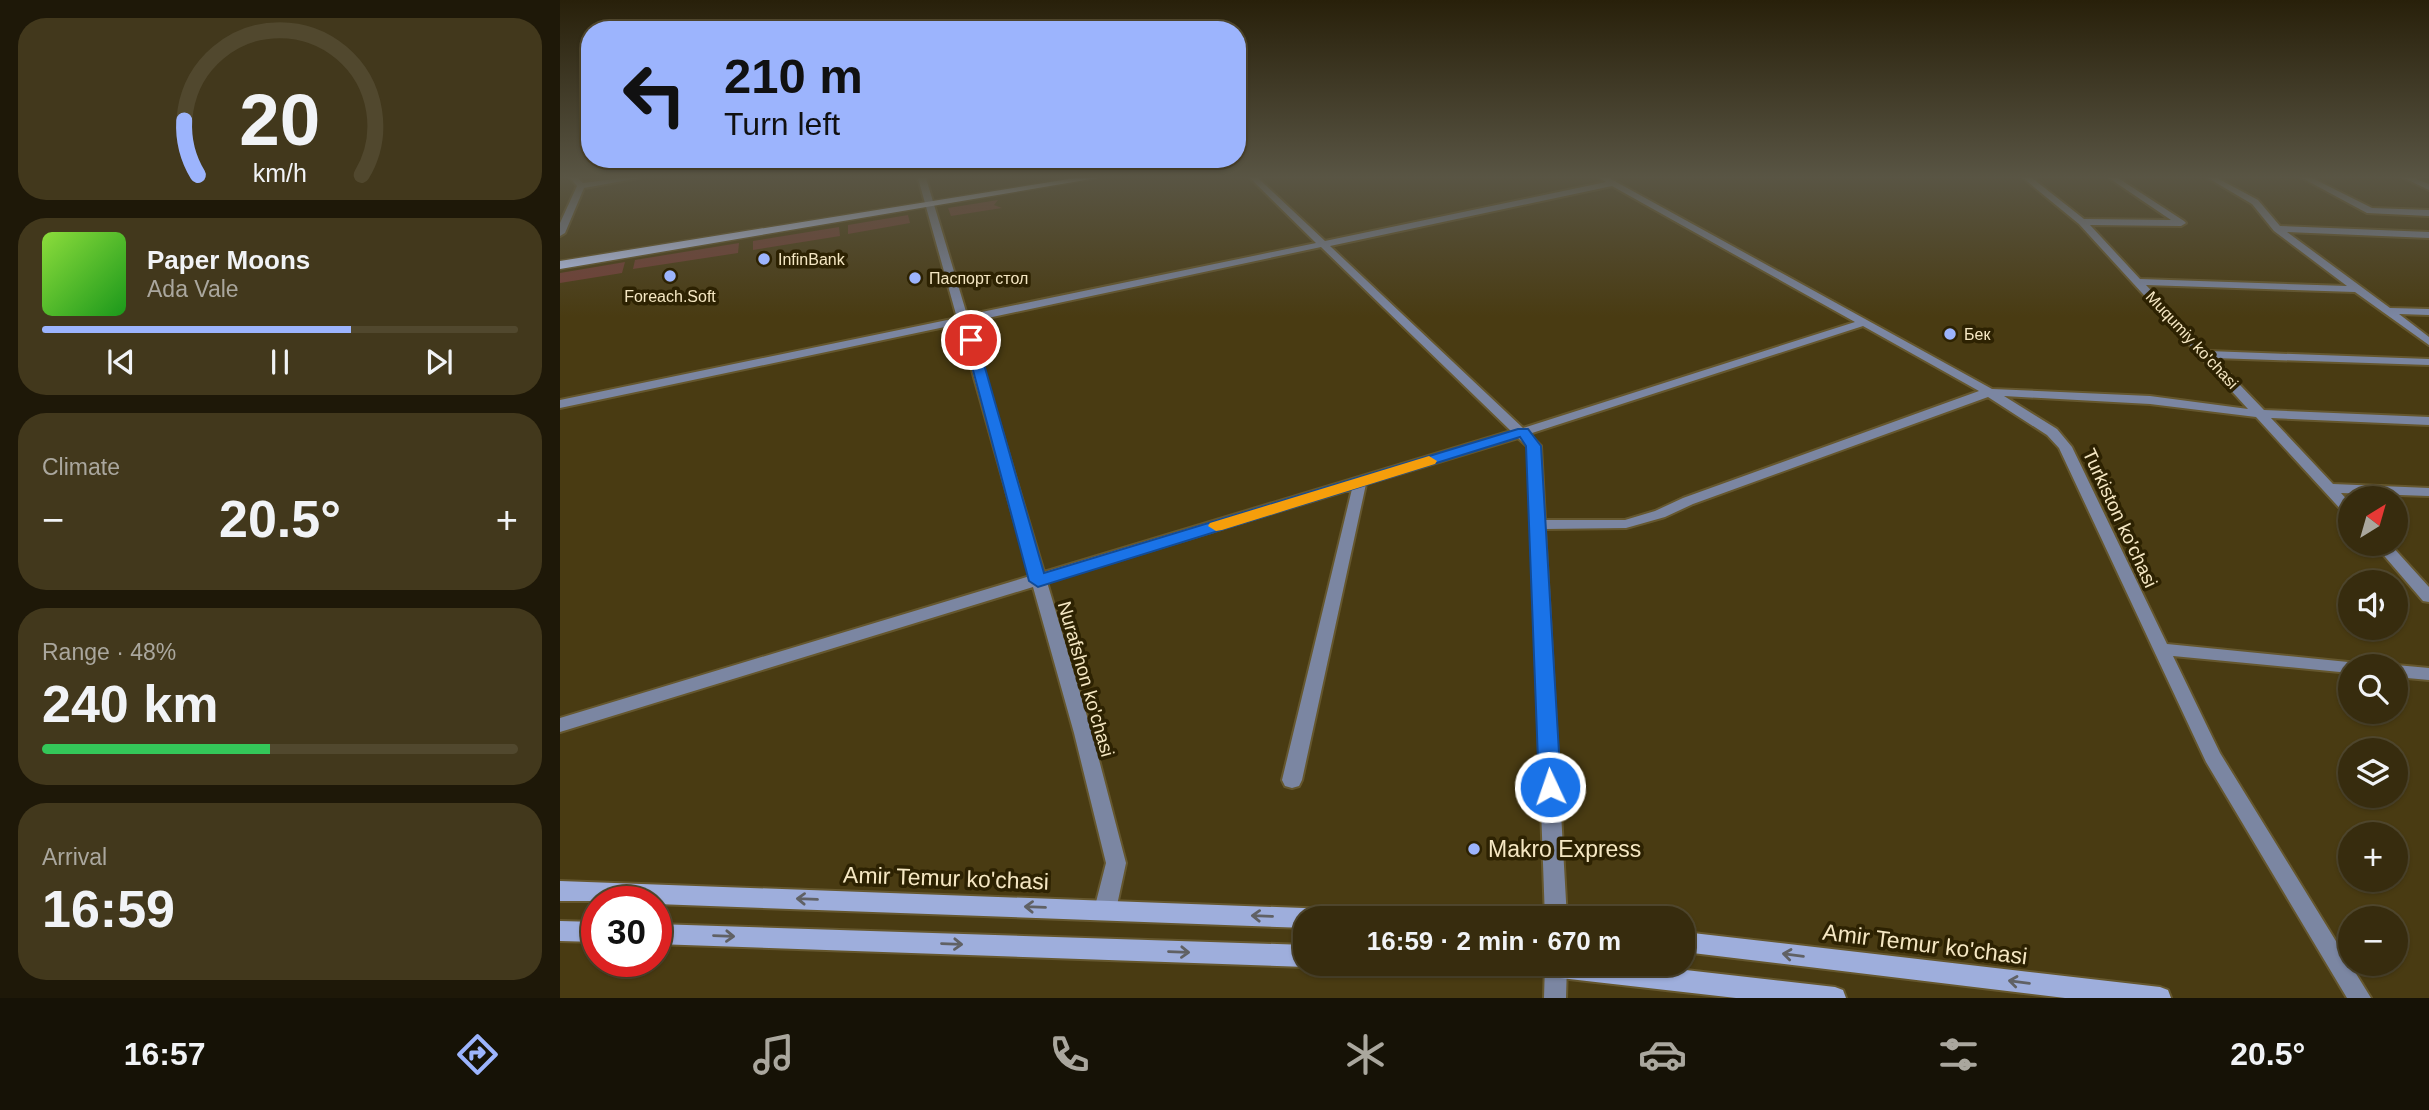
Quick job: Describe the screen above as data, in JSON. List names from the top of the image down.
{
  "streets": {
    "main road": ["Amir Temur ko'chasi"],
    "street": ["Muqumiy ko'chasi", "Turkiston ko'chasi", "Nurafshon ko'chasi"]
  },
  "crossings": [
    ["Nurafshon ko'chasi", "Amir Temur ko'chasi"]
  ],
  "places": [
    "InfinBank",
    "Foreach.Soft",
    "Паспорт стол",
    "Бек",
    "Makro Express"
  ],
  "north": "top right",
  "page": {
    "turn": ["210 m", "Turn left"],
    "song": ["Paper Moons", "Ada Vale"],
    "tile": [
      "Climate",
      ["Range · 48%", "240 km"],
      ["Arrival", "16:59"]
    ],
    "map_buttons": ["+", "−"],
    "heat": ["−", "20.5°", "+"],
    "limit": "30",
    "trip": "16:59 · 2 min · 670 m",
    "tabs": ["16:57", "20.5°"],
    "gauge": ["20", "km/h"]
  }
}
